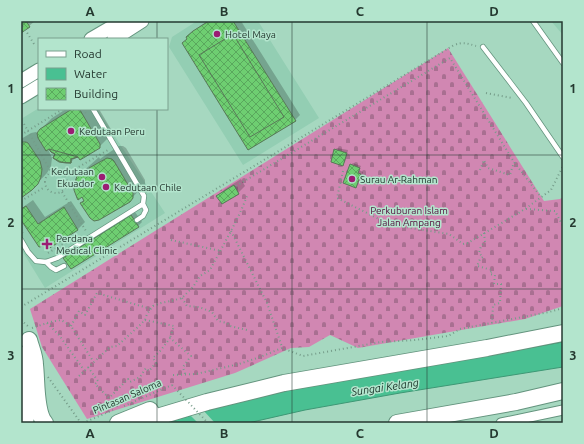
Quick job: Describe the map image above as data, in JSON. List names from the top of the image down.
{
  "streets": {
    "path": ["Pintasan Saloma"]
  },
  "water": ["Sungai Kelang"],
  "parks": ["Perkuburan Islam Jalan Ampang"],
  "places": {
    "other": [
      "Hotel Maya",
      "Kedutaan Peru",
      "Kedutaan Ekuador",
      "Surau Ar-Rahman",
      "Kedutaan Chile"
    ],
    "health": ["Perdana Medical Clinic"]
  },
  "legend": ["Road", "Water", "Building"],
  "grid": {
    "columns": [
      "A",
      "B",
      "C",
      "D"
    ],
    "rows": ["1", "2", "3"]
  }
}
